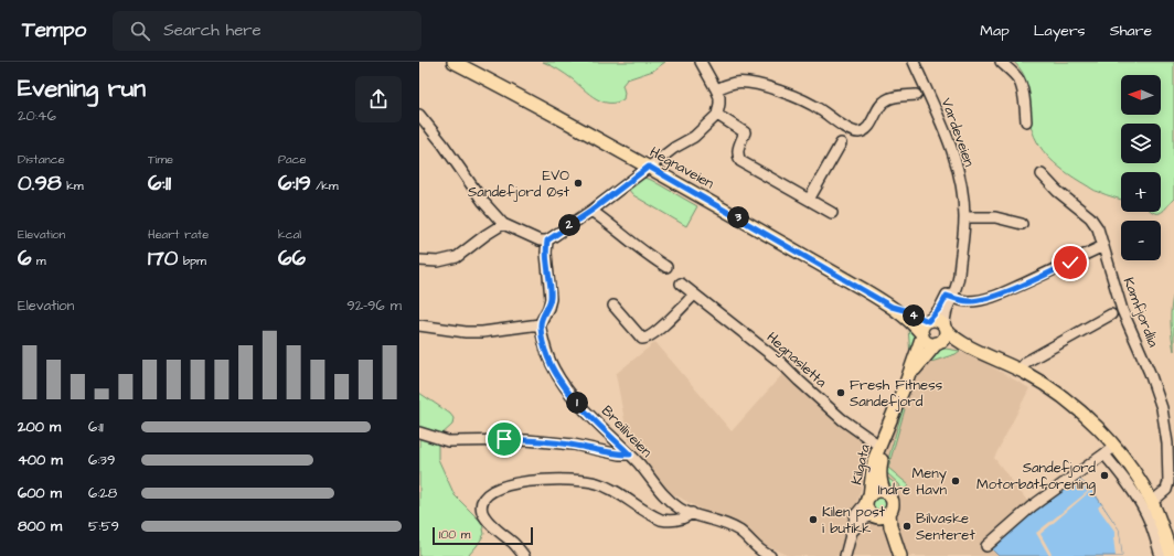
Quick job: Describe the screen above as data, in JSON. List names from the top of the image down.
{
  "streets": {
    "main road": ["Hegnaveien", "Kilgata"],
    "street": [
      "Vardeveien",
      "Kamfjordlia",
      "Hegnasletta",
      "Breiliveien"
    ]
  },
  "crossings": [
    ["Vardeveien", "Hegnaveien"],
    ["Vardeveien", "Kilgata"],
    ["Hegnaveien", "Kilgata"],
    ["Hegnasletta", "Kilgata"]
  ],
  "places": [
    "EVO Sandefjord Øst",
    "Fresh Fitness Sandefjord",
    "Sandefjord Motorbåtforening",
    "Meny Indre Havn",
    "Kilen post i butikk",
    "Bilvaske Senteret"
  ],
  "scale_bar": "100 m",
  "north": "left",
  "page": {
    "header": "Tempo",
    "search": "Search here",
    "nav": ["Map", "Layers", "Share"],
    "heading": ["Evening run", "20:46"],
    "map_buttons": ["+", "−"],
    "stats": [
      ["Distance", "0.98 km"],
      ["Time", "6:11"],
      ["Pace", "6:19 /km"],
      ["Elevation", "6 m"],
      ["Heart rate", "170 bpm"],
      ["kcal", "66"]
    ],
    "pins": [
      "3",
      "2",
      "4",
      "1"
    ],
    "chart": ["Elevation", "92–96 m"],
    "list": [
      {
        "name": "200 m",
        "note": "6:11"
      },
      {
        "name": "400 m",
        "note": "6:39"
      },
      {
        "name": "600 m",
        "note": "6:28"
      },
      {
        "name": "800 m",
        "note": "5:59"
      }
    ],
    "scale": "100 m"
  }
}
